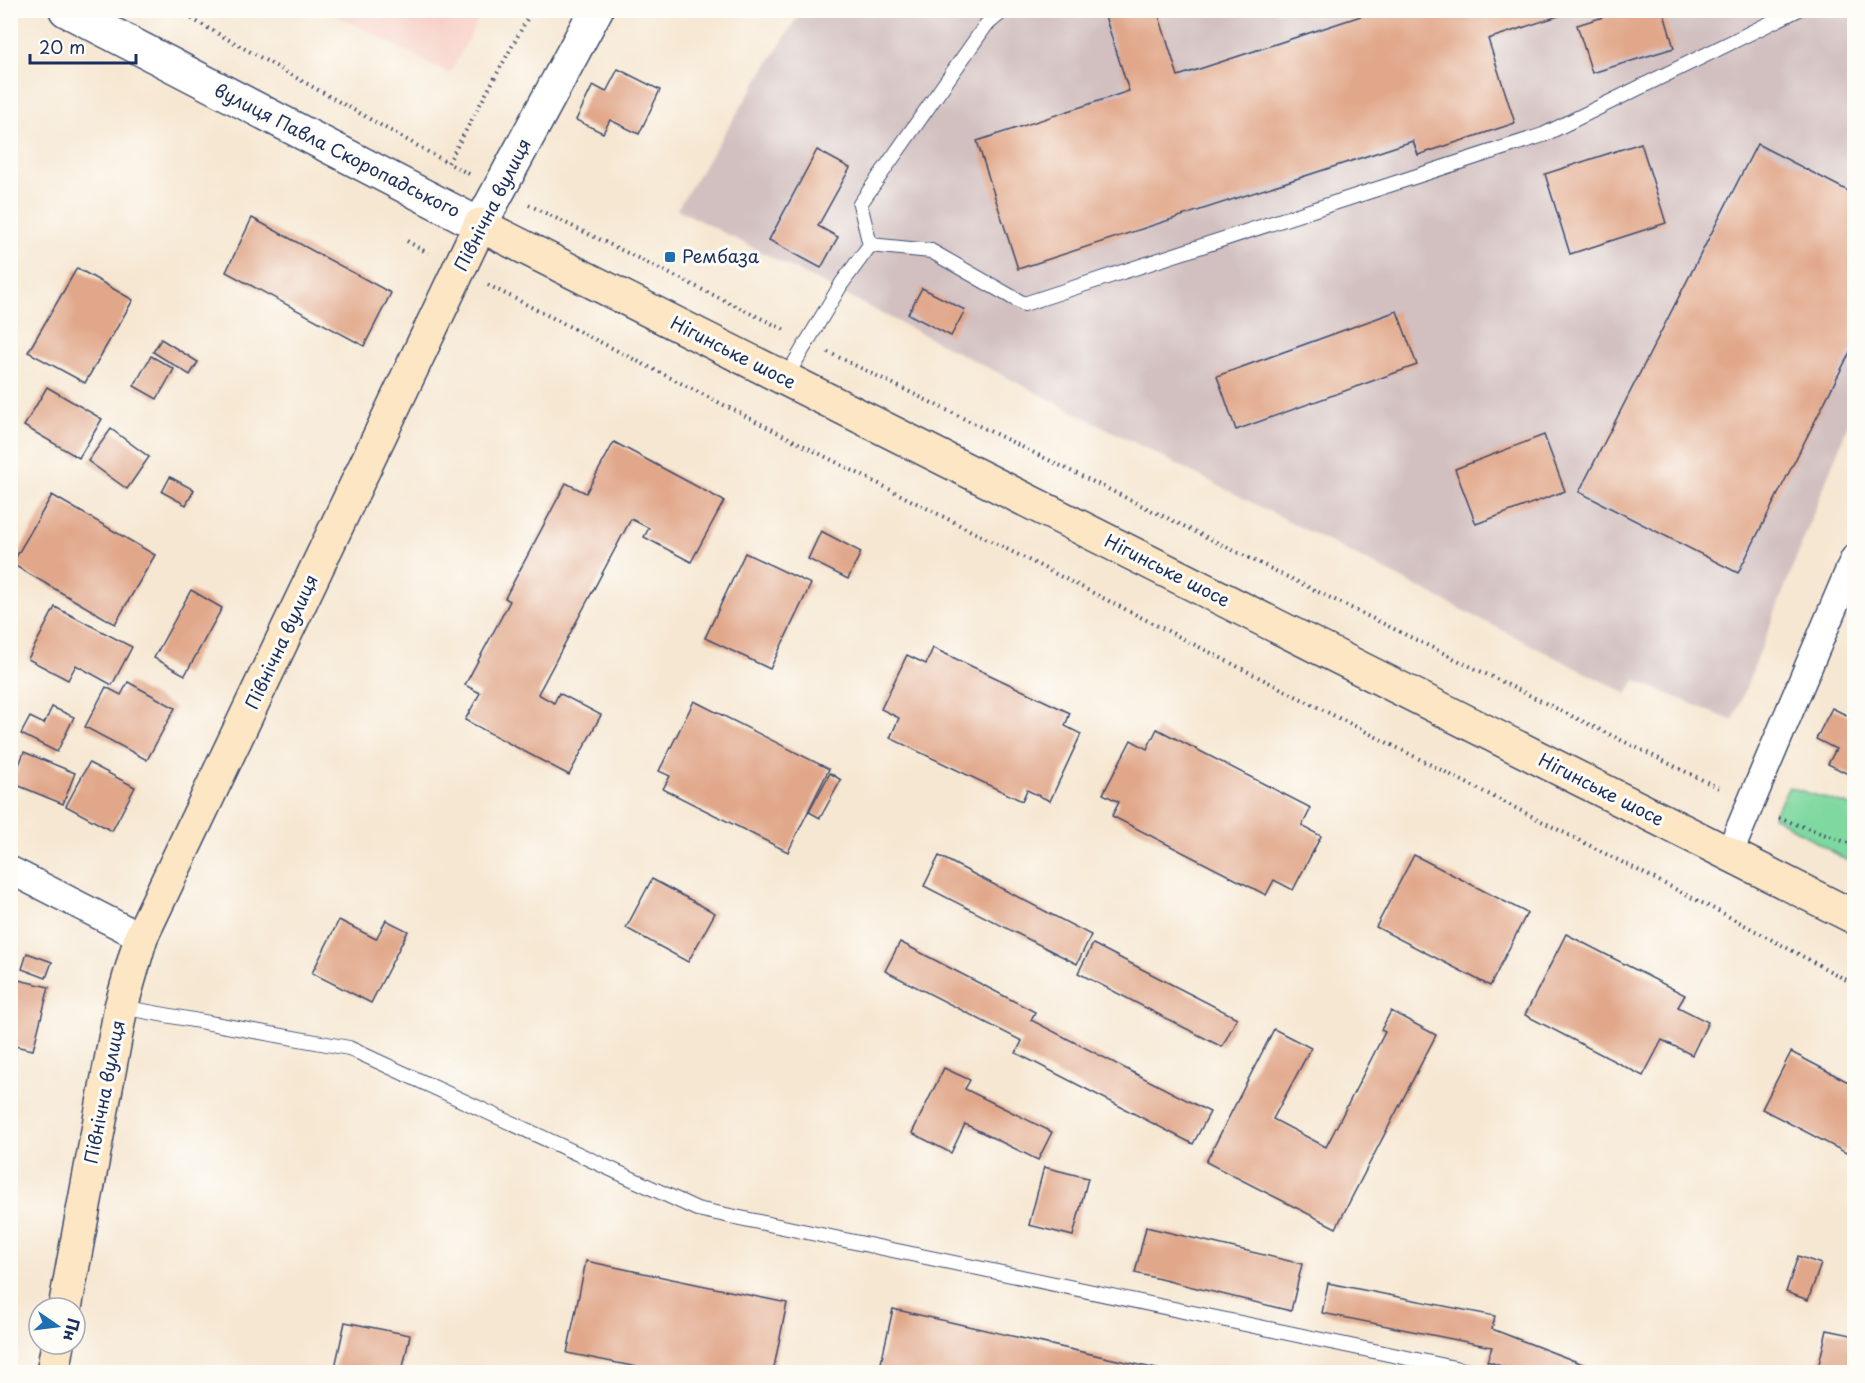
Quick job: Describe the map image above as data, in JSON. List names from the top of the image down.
{
  "streets": {
    "main road": ["Північна вулиця", "Нігинське шосе"],
    "street": ["вулиця Павла Скоропадського"]
  },
  "crossings": [
    ["вулиця Павла Скоропадського", "Північна вулиця"],
    ["вулиця Павла Скоропадського", "Нігинське шосе"],
    ["Північна вулиця", "Нігинське шосе"]
  ],
  "places": {
    "transit": ["Рембаза"]
  },
  "scale_bar": "20 m",
  "north": "right"
}
